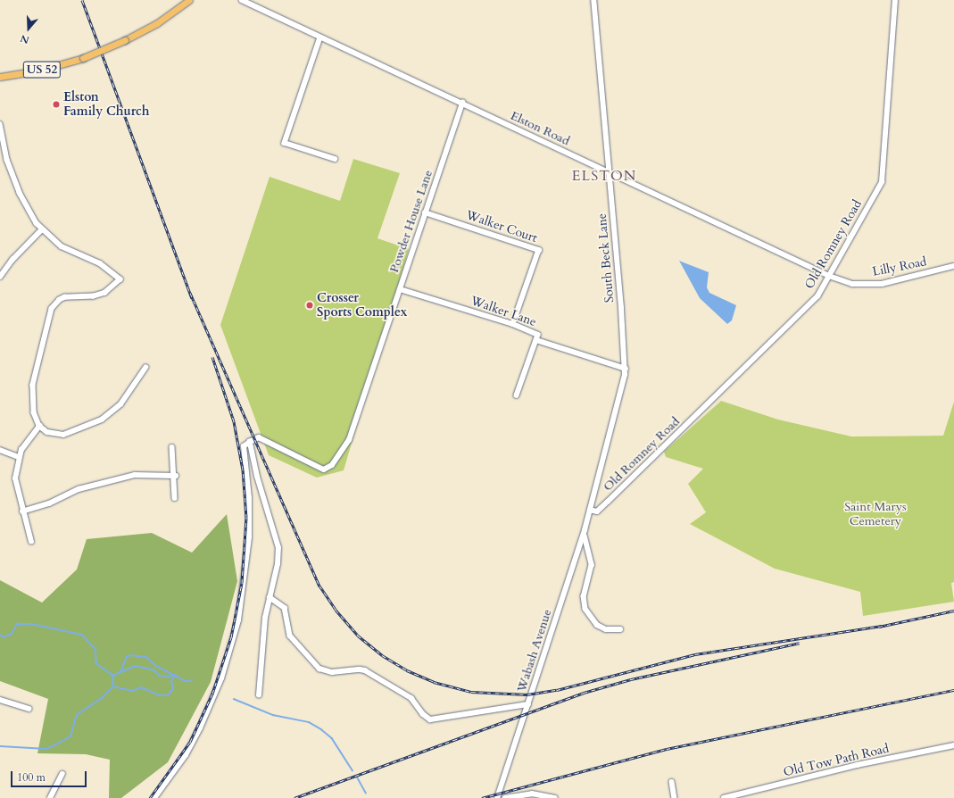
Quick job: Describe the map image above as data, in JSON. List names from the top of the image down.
{
  "streets": {
    "main road": ["US 52"],
    "street": [
      "Elston Road",
      "Powder House Lane",
      "Walker Court",
      "Old Romney Road",
      "South Beck Lane",
      "Lilly Road",
      "Walker Lane",
      "Wabash Avenue",
      "Old Tow Path Road"
    ]
  },
  "crossings": [
    ["Elston Road", "Powder House Lane"],
    ["Elston Road", "Old Romney Road"],
    ["Elston Road", "South Beck Lane"],
    ["Elston Road", "Lilly Road"],
    ["Powder House Lane", "Walker Court"],
    ["Powder House Lane", "Walker Lane"],
    ["Walker Court", "Walker Lane"],
    ["Old Romney Road", "South Beck Lane"],
    ["Old Romney Road", "Lilly Road"],
    ["Old Romney Road", "Wabash Avenue"],
    ["South Beck Lane", "Wabash Avenue"]
  ],
  "districts": ["ELSTON"],
  "parks": ["Saint Marys Cemetery"],
  "places": ["Elston Family Church", "Crosser Sports Complex"],
  "scale_bar": "100 m",
  "north": "bottom"
}
